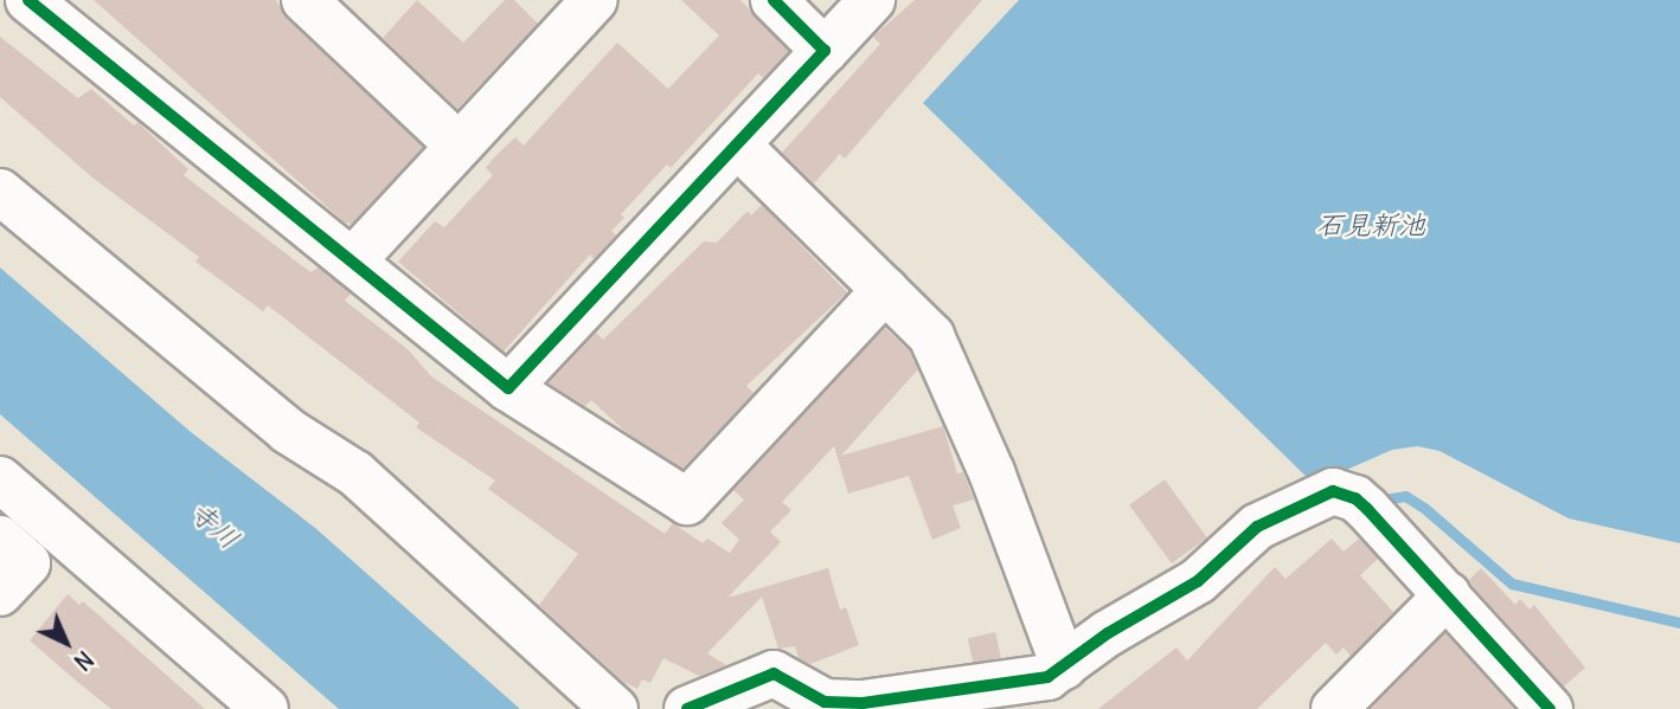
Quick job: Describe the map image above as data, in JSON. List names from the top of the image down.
{
  "water": ["石見新池", "寺川"],
  "north": "bottom right"
}
